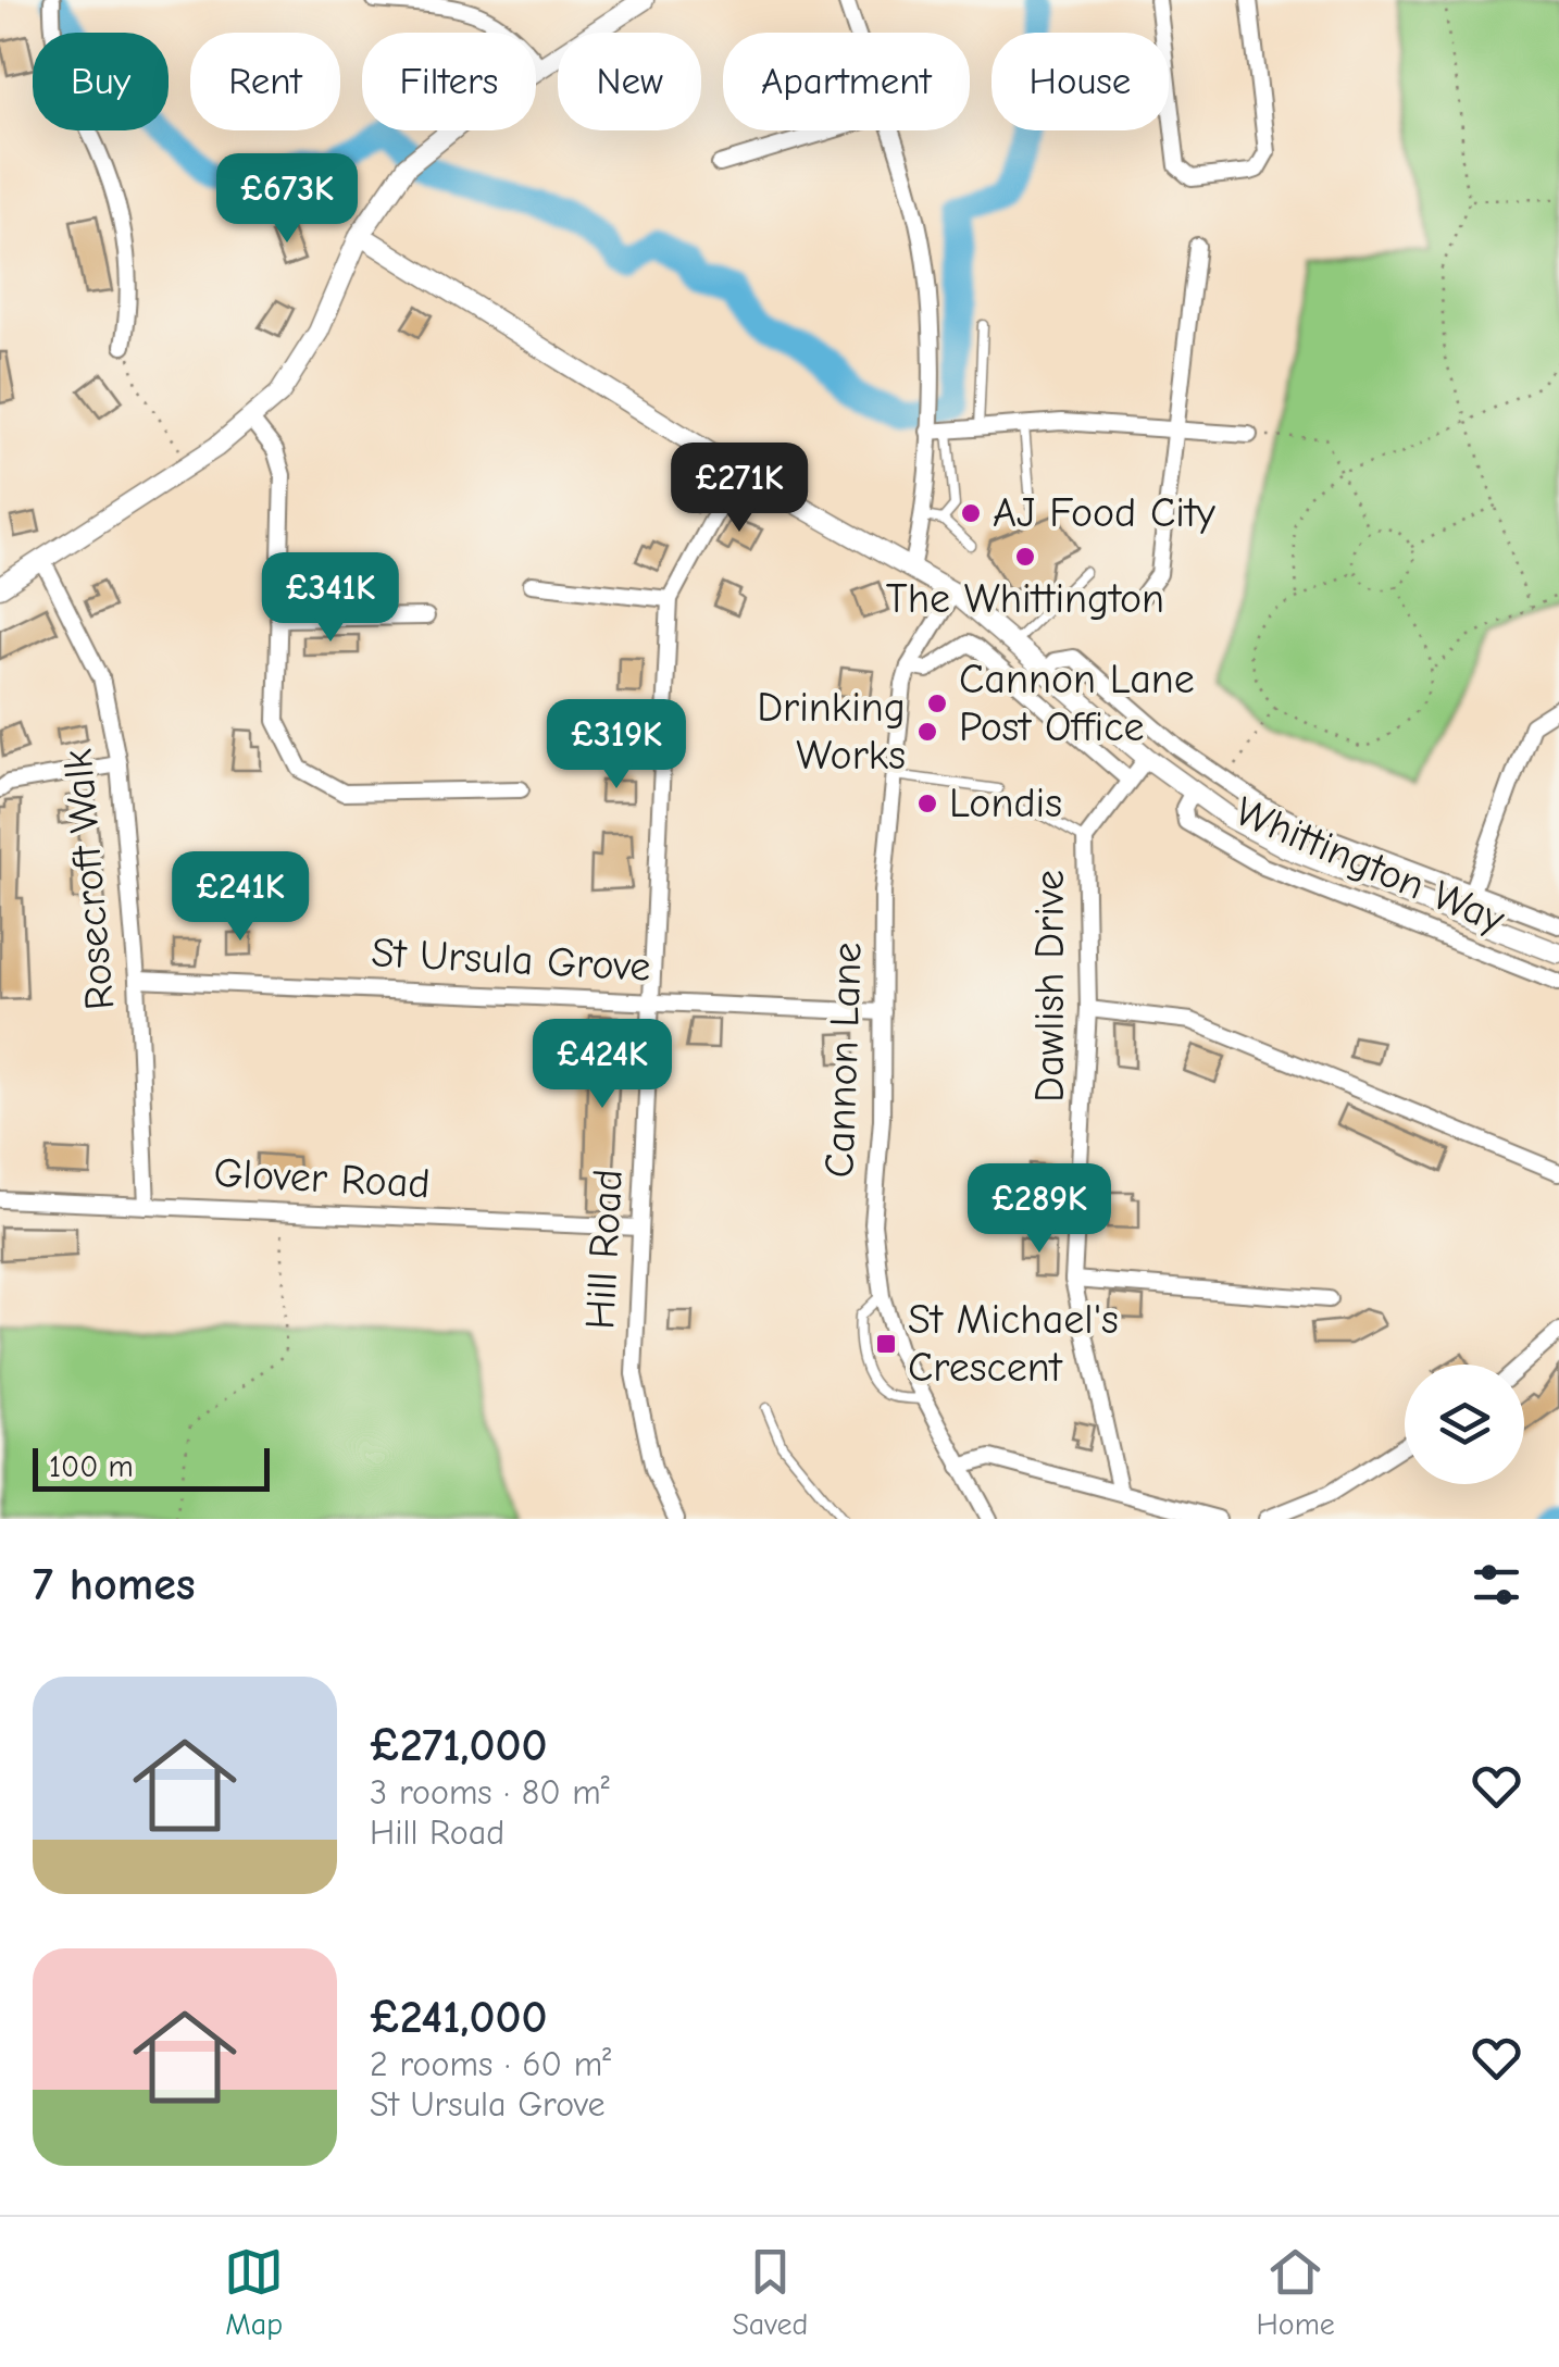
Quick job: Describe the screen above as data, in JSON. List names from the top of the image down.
{
  "streets": {
    "street": [
      "Whittington Way",
      "Rosecroft Walk",
      "St Ursula Grove",
      "Dawlish Drive",
      "Cannon Lane",
      "Glover Road",
      "Hill Road"
    ]
  },
  "crossings": [
    ["Whittington Way", "Dawlish Drive"],
    ["Whittington Way", "Cannon Lane"],
    ["Whittington Way", "Hill Road"],
    ["Rosecroft Walk", "St Ursula Grove"],
    ["Rosecroft Walk", "Glover Road"],
    ["St Ursula Grove", "Cannon Lane"],
    ["St Ursula Grove", "Hill Road"],
    ["Glover Road", "Hill Road"]
  ],
  "places": {
    "other": [
      "AJ Food City",
      "The Whittington",
      "Cannon Lane Post Office",
      "Drinking Works",
      "Londis"
    ],
    "transit": ["St Michael's Crescent"]
  },
  "scale_bar": "100 m",
  "page": {
    "chip": [
      "Buy",
      "Rent",
      "Filters",
      "New",
      "Apartment",
      "House"
    ],
    "price": [
      "£673K",
      "£271K",
      "£341K",
      "£319K",
      "£241K",
      "£424K",
      "£289K"
    ],
    "scale": "100 m",
    "heading": "7 homes",
    "list": [
      {
        "name": "£271,000",
        "note": "3 rooms · 80 m² · Hill Road"
      },
      {
        "name": "£241,000",
        "note": "2 rooms · 60 m² · St Ursula Grove"
      }
    ],
    "tabs": ["Map", "Saved", "Home"]
  }
}
